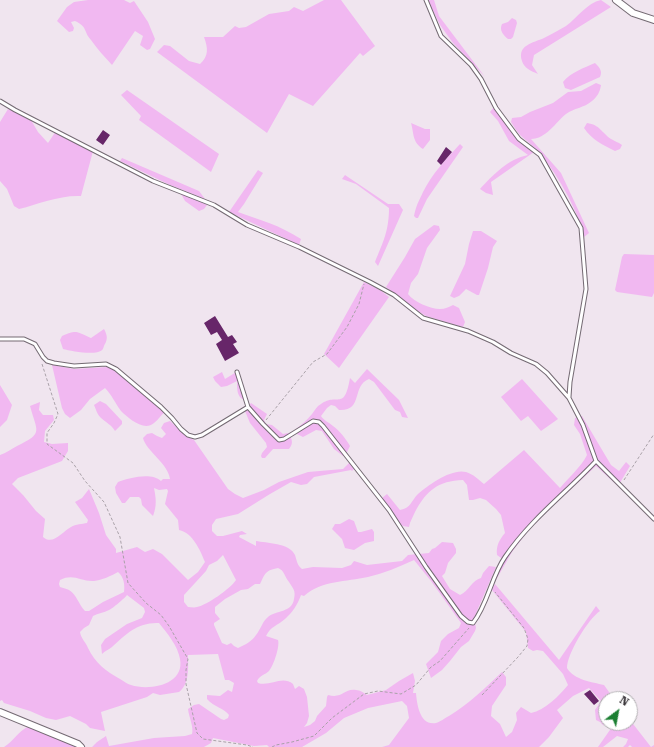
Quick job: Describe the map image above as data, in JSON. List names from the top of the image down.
{
  "north": "top right"
}
